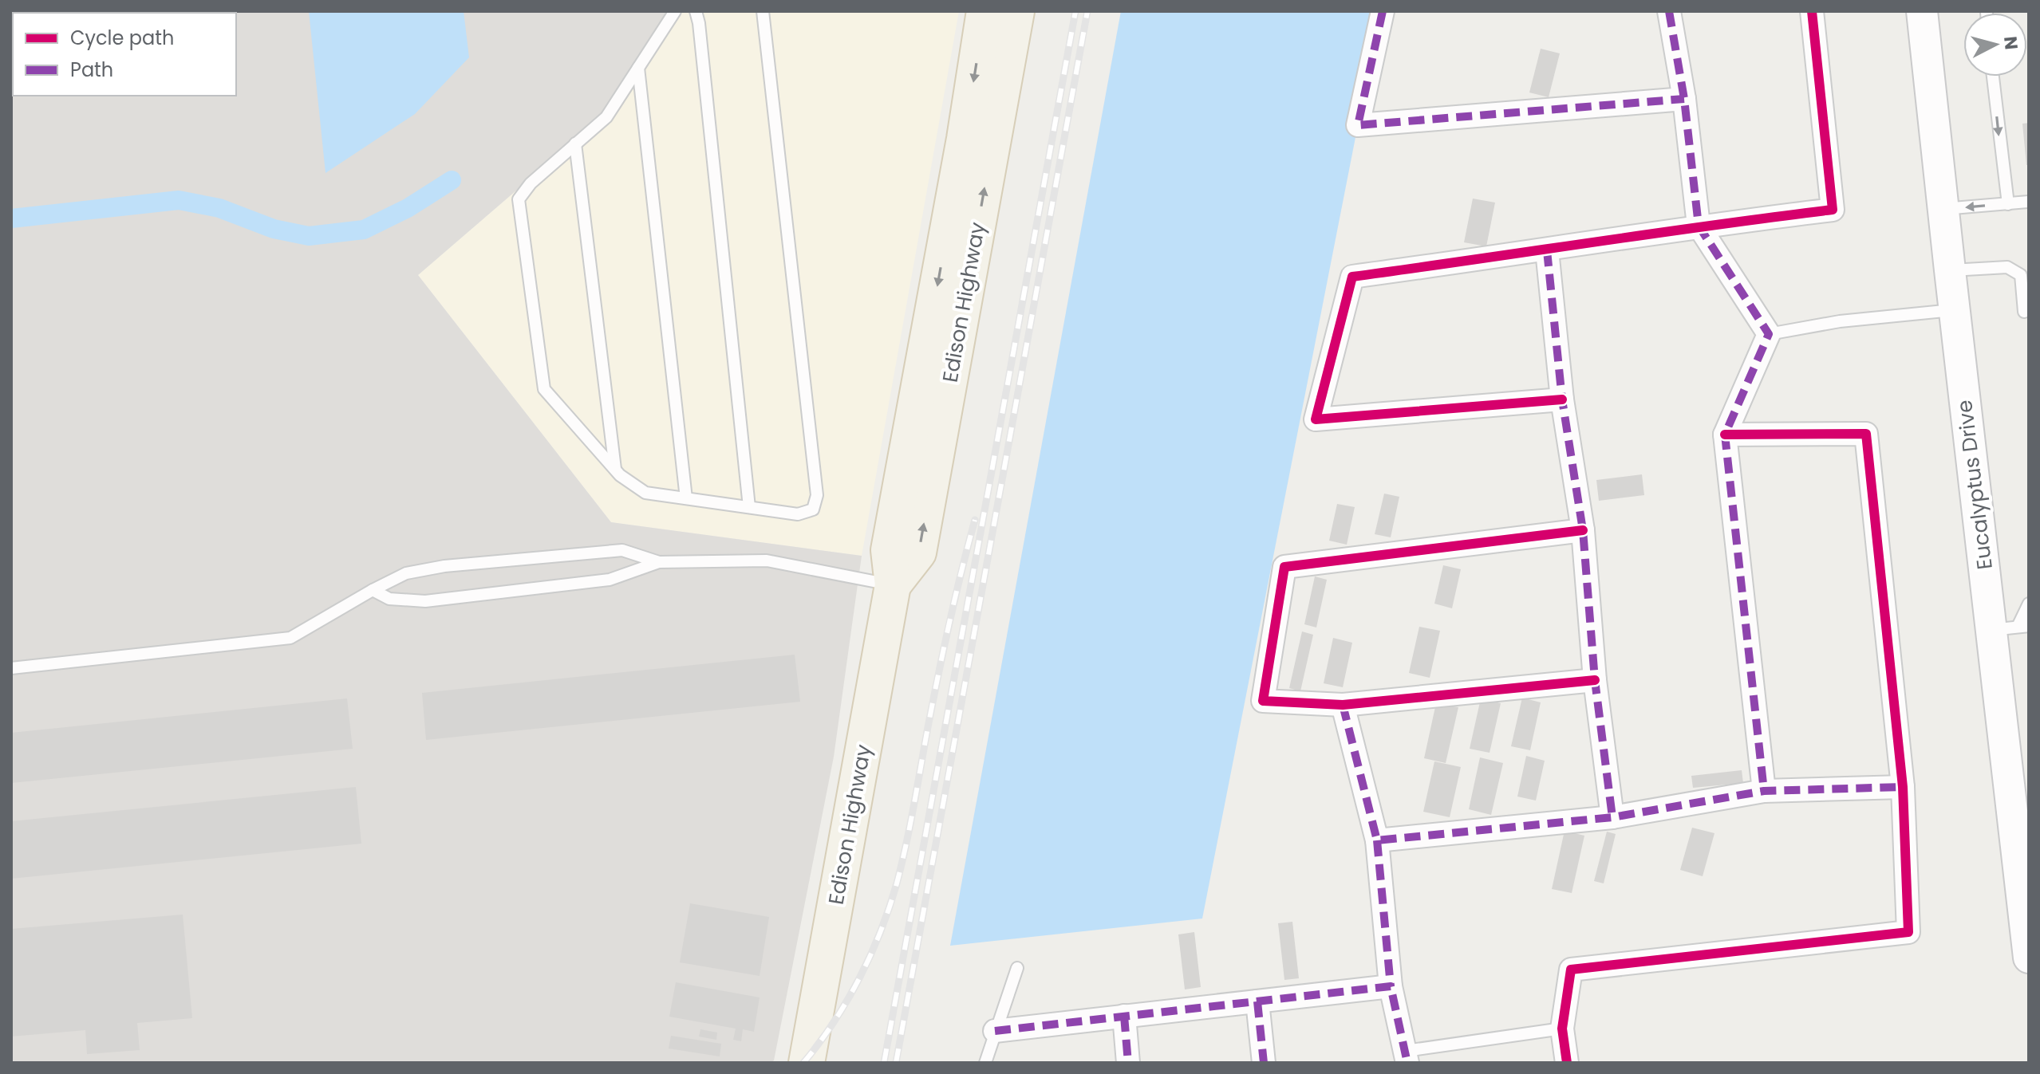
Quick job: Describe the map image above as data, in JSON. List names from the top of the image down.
{
  "streets": {
    "main road": ["Edison Highway"],
    "street": ["Eucalyptus Drive"]
  },
  "legend": ["Cycle path", "Path"],
  "north": "right"
}
